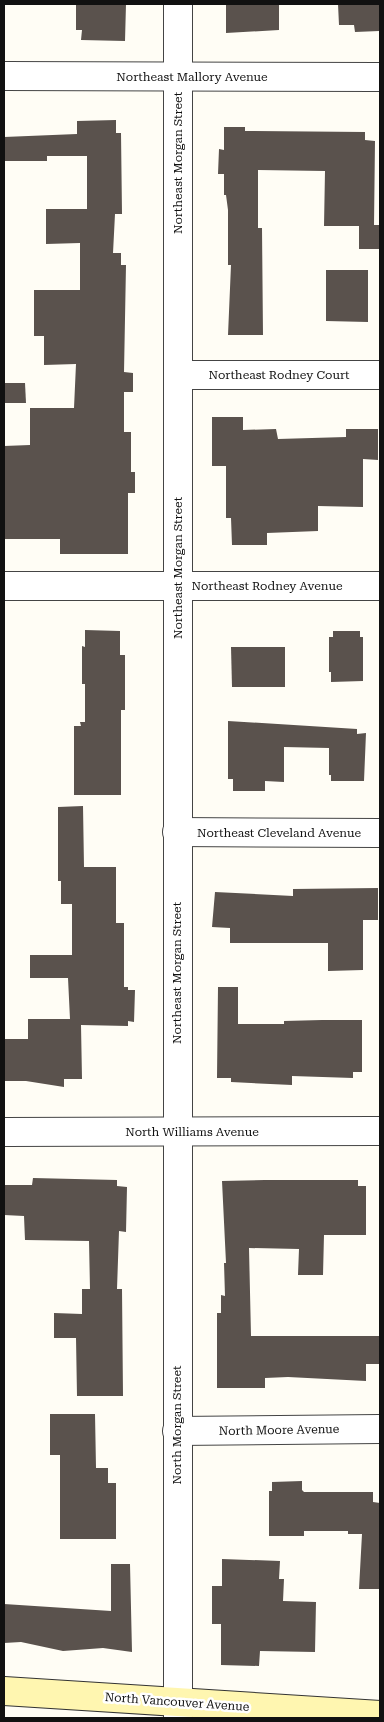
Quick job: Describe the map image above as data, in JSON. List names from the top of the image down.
{
  "streets": {
    "street": [
      "Northeast Mallory Avenue",
      "Northeast Morgan Street",
      "Northeast Rodney Court",
      "Northeast Rodney Avenue",
      "Northeast Cleveland Avenue",
      "North Williams Avenue",
      "North Morgan Street",
      "North Moore Avenue",
      "North Vancouver Avenue"
    ]
  },
  "crossings": [
    ["Northeast Mallory Avenue", "Northeast Morgan Street"],
    ["Northeast Morgan Street", "Northeast Rodney Court"],
    ["Northeast Morgan Street", "Northeast Rodney Avenue"],
    ["Northeast Morgan Street", "Northeast Cleveland Avenue"],
    ["Northeast Morgan Street", "North Williams Avenue"],
    ["Northeast Morgan Street", "North Morgan Street"],
    ["North Williams Avenue", "North Morgan Street"],
    ["North Morgan Street", "North Moore Avenue"],
    ["North Morgan Street", "North Vancouver Avenue"]
  ]
}
